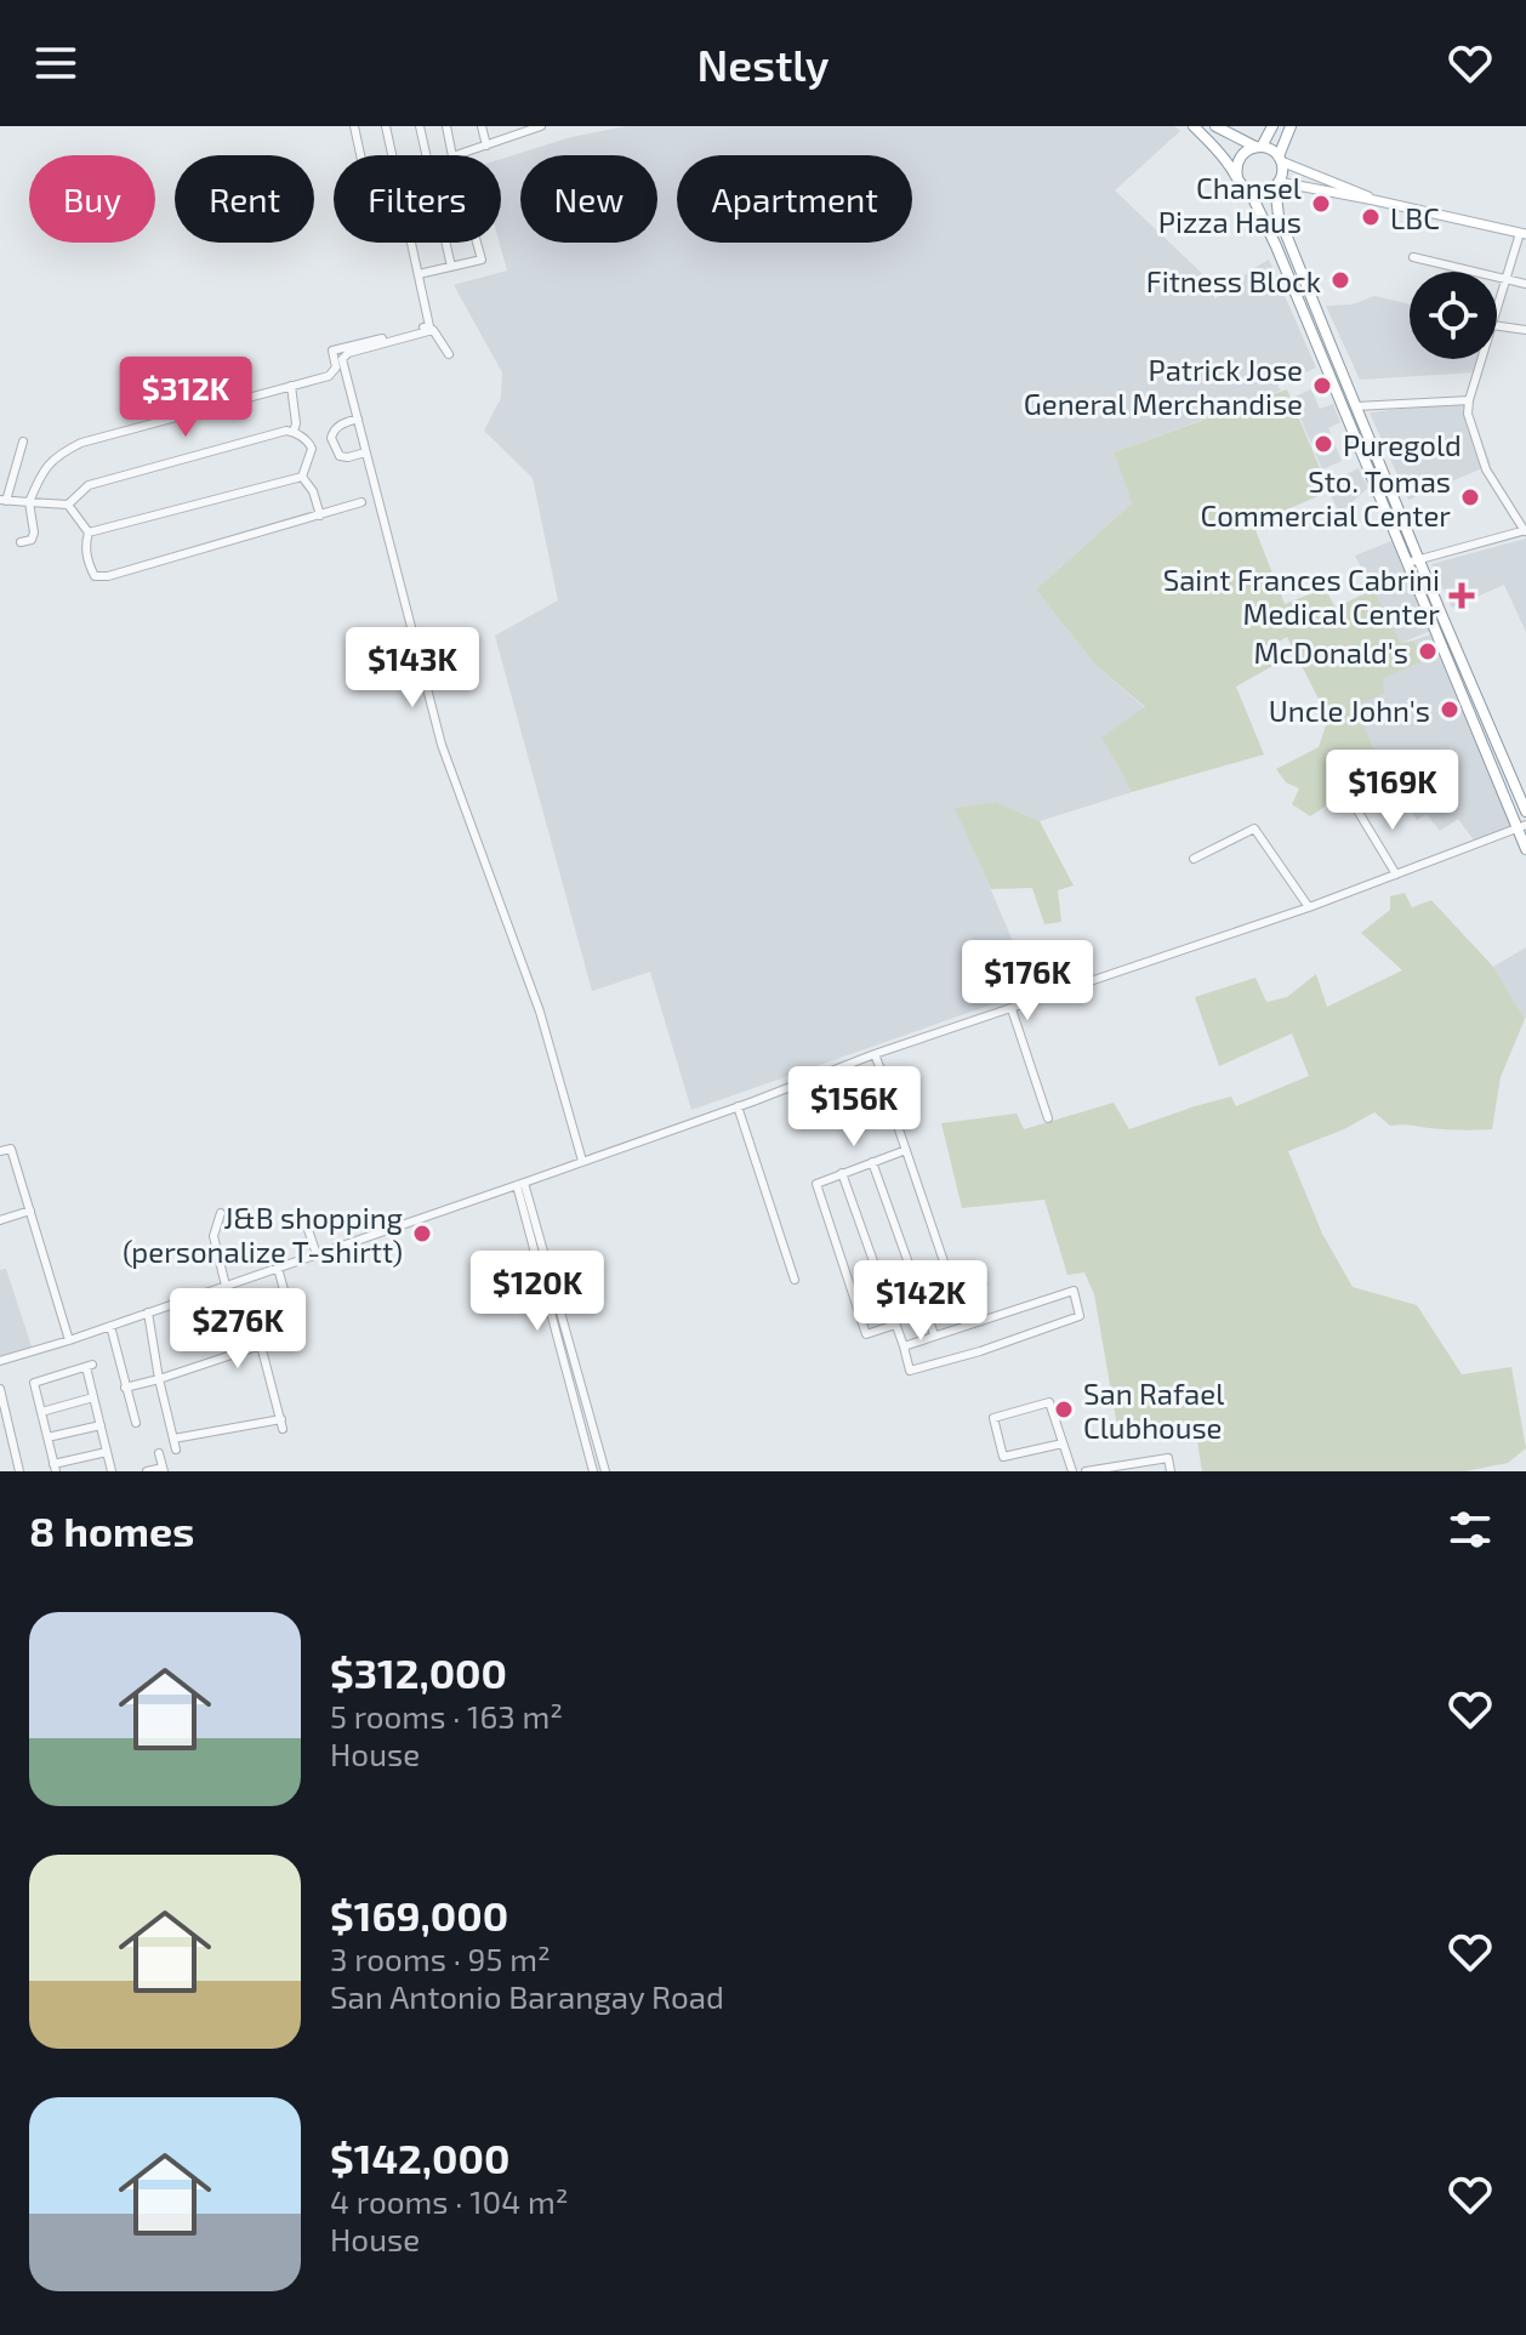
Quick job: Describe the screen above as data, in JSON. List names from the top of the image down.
{
  "places": {
    "other": [
      "Chansel Pizza Haus",
      "LBC",
      "Fitness Block",
      "Patrick Jose General Merchandise",
      "Puregold",
      "Sto. Tomas Commercial Center",
      "McDonald's",
      "Uncle John's",
      "J&B shopping (personalize T-shirtt)",
      "San Rafael Clubhouse"
    ],
    "health": ["Saint Frances Cabrini Medical Center"]
  },
  "page": {
    "header": "Nestly",
    "chip": [
      "Buy",
      "Rent",
      "Filters",
      "New",
      "Apartment"
    ],
    "price": [
      "$312K",
      "$143K",
      "$169K",
      "$176K",
      "$156K",
      "$120K",
      "$142K",
      "$276K"
    ],
    "heading": "8 homes",
    "list": [
      {
        "name": "$312,000",
        "note": "5 rooms · 163 m² · House"
      },
      {
        "name": "$169,000",
        "note": "3 rooms · 95 m² · San Antonio Barangay Road"
      },
      {
        "name": "$142,000",
        "note": "4 rooms · 104 m² · House"
      }
    ]
  }
}
